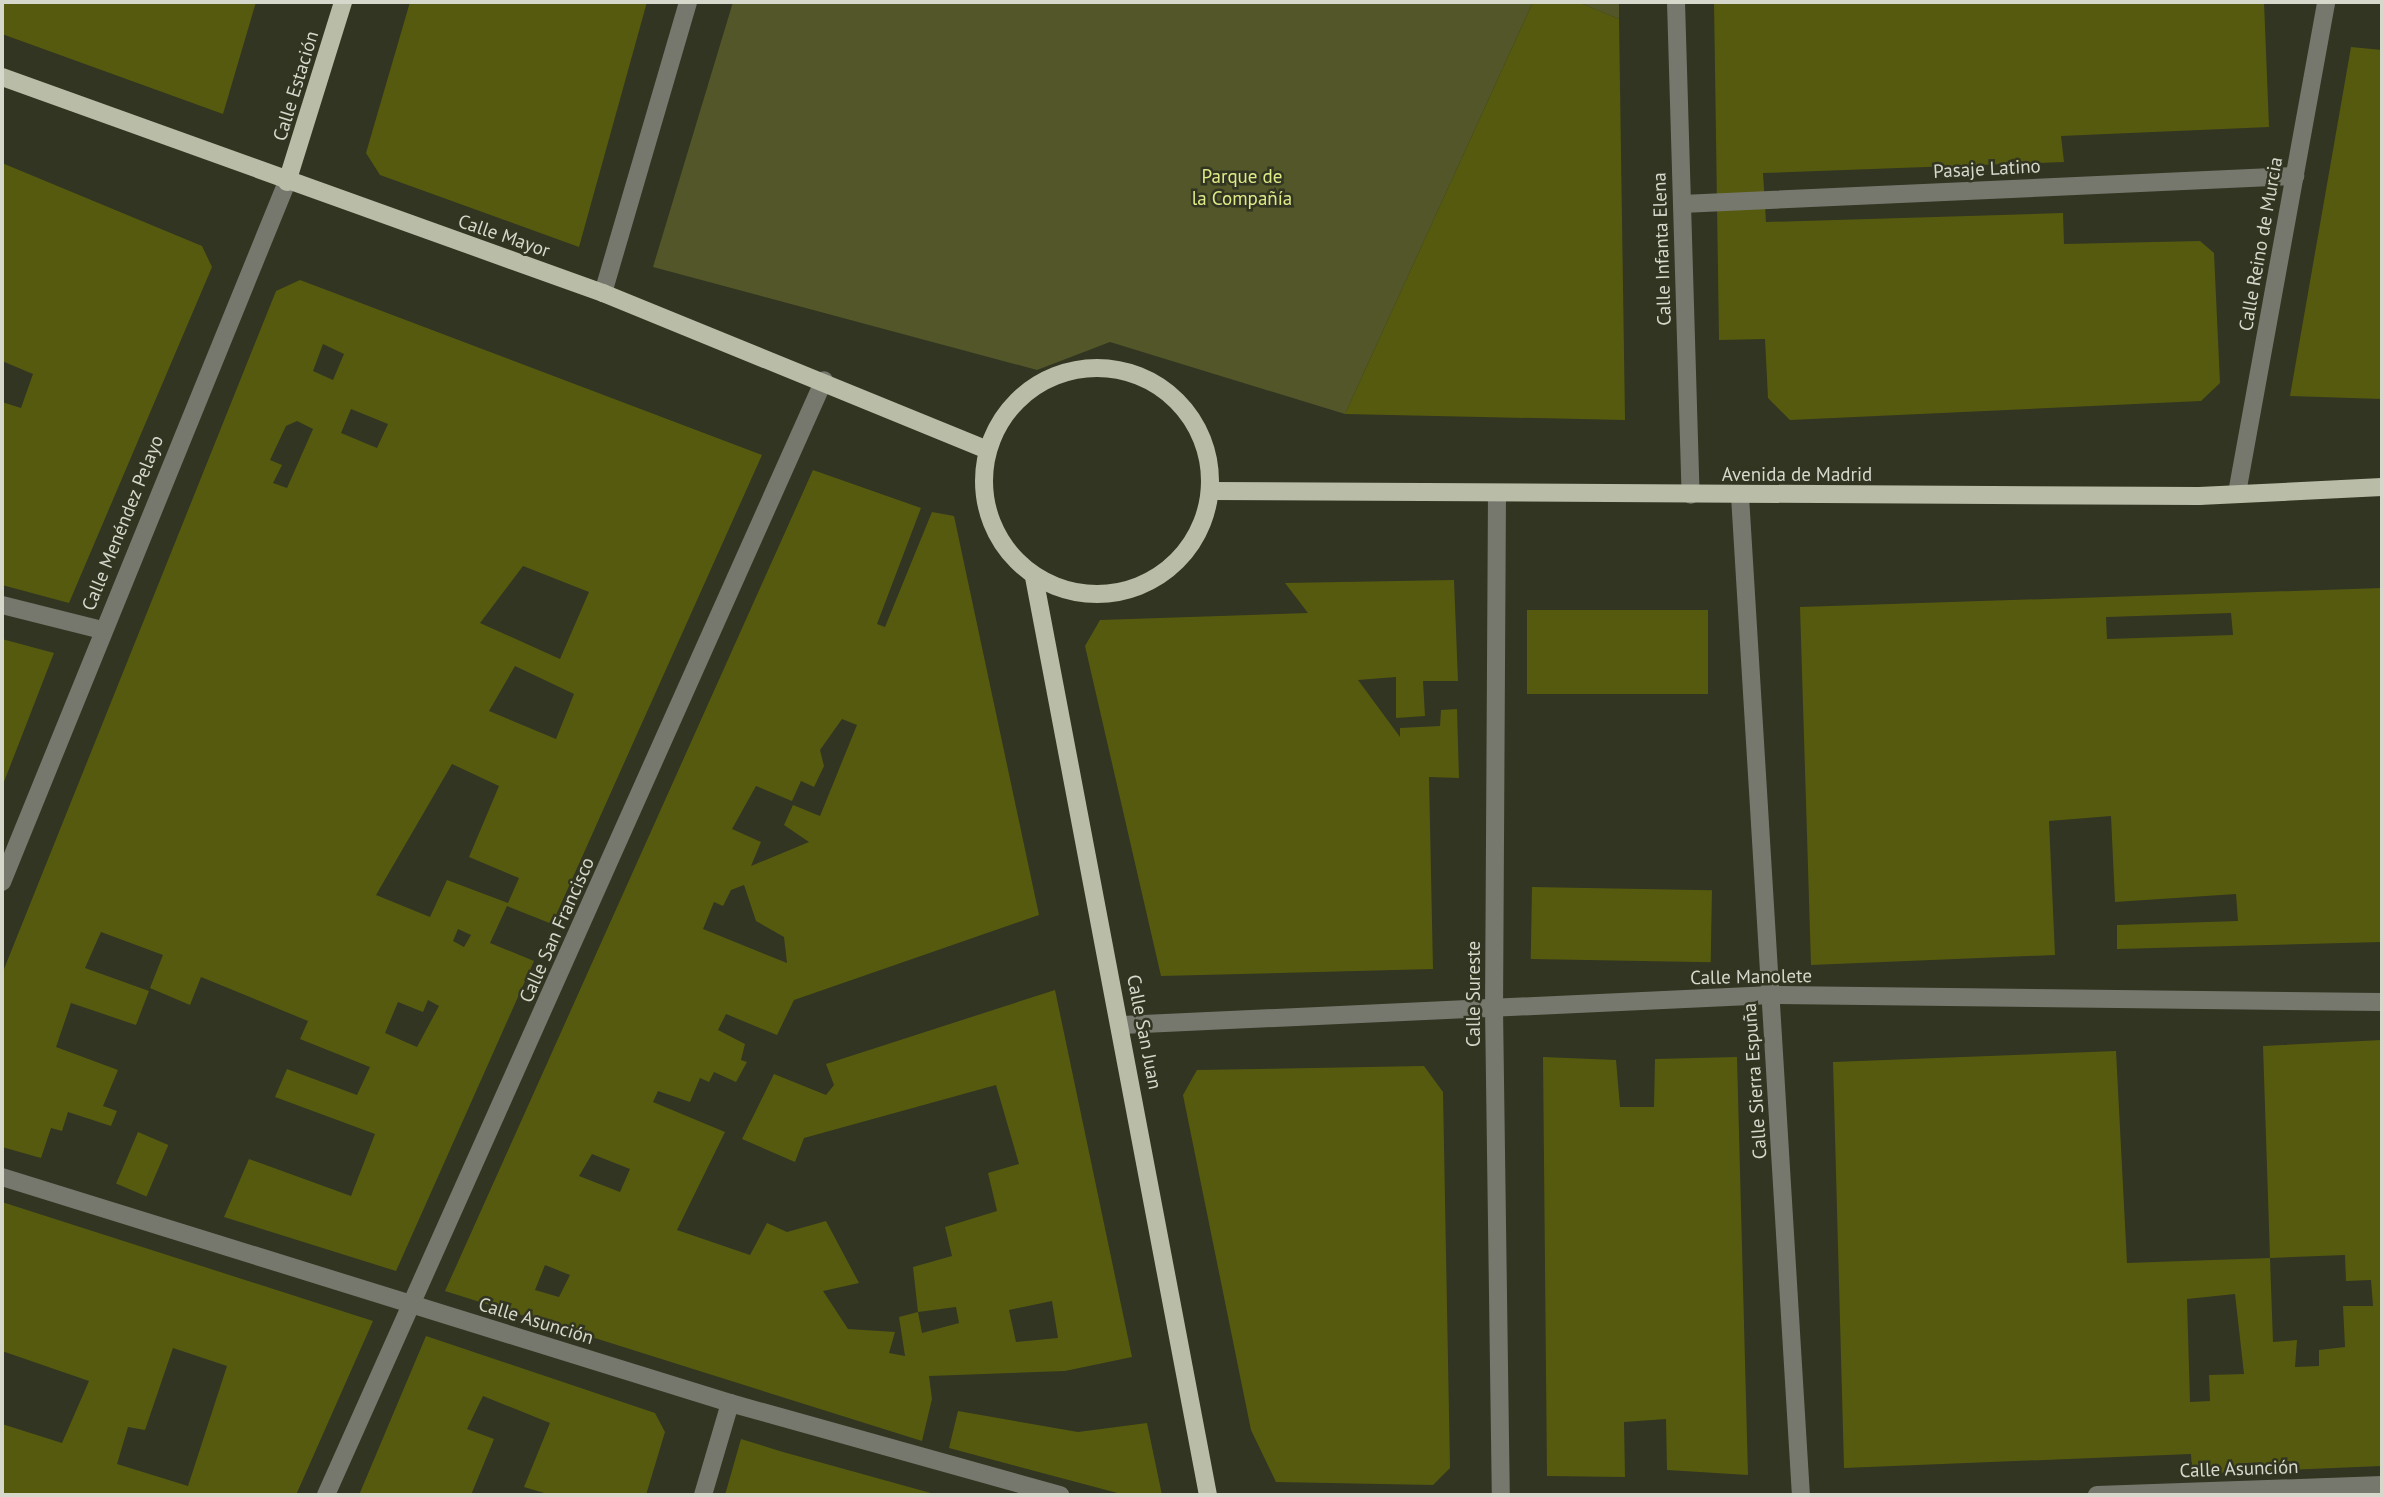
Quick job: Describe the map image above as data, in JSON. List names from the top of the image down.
{
  "streets": {
    "main road": [
      "Calle Estación",
      "Calle Mayor",
      "Avenida de Madrid",
      "Calle San Juan"
    ],
    "street": [
      "Pasaje Latino",
      "Calle Reino de Murcia",
      "Calle Infanta Elena",
      "Calle Menéndez Pelayo",
      "Calle San Francisco",
      "Calle Manolete",
      "Calle Sureste",
      "Calle Sierra Espuña",
      "Calle Asunción"
    ]
  },
  "crossings": [
    ["Calle Estación", "Calle Mayor"],
    ["Calle Estación", "Calle Menéndez Pelayo"],
    ["Pasaje Latino", "Calle Reino de Murcia"],
    ["Pasaje Latino", "Calle Infanta Elena"],
    ["Calle Mayor", "Avenida de Madrid"],
    ["Calle Mayor", "Calle Menéndez Pelayo"],
    ["Calle Mayor", "Calle San Francisco"],
    ["Calle Mayor", "Calle San Juan"],
    ["Calle Reino de Murcia", "Avenida de Madrid"],
    ["Calle Infanta Elena", "Avenida de Madrid"],
    ["Avenida de Madrid", "Calle Sureste"],
    ["Avenida de Madrid", "Calle San Juan"],
    ["Avenida de Madrid", "Calle Sierra Espuña"],
    ["Calle San Francisco", "Calle Asunción"],
    ["Calle Manolete", "Calle Sureste"],
    ["Calle Manolete", "Calle San Juan"],
    ["Calle Manolete", "Calle Sierra Espuña"]
  ],
  "parks": ["Parque de la Compañía"]
}
